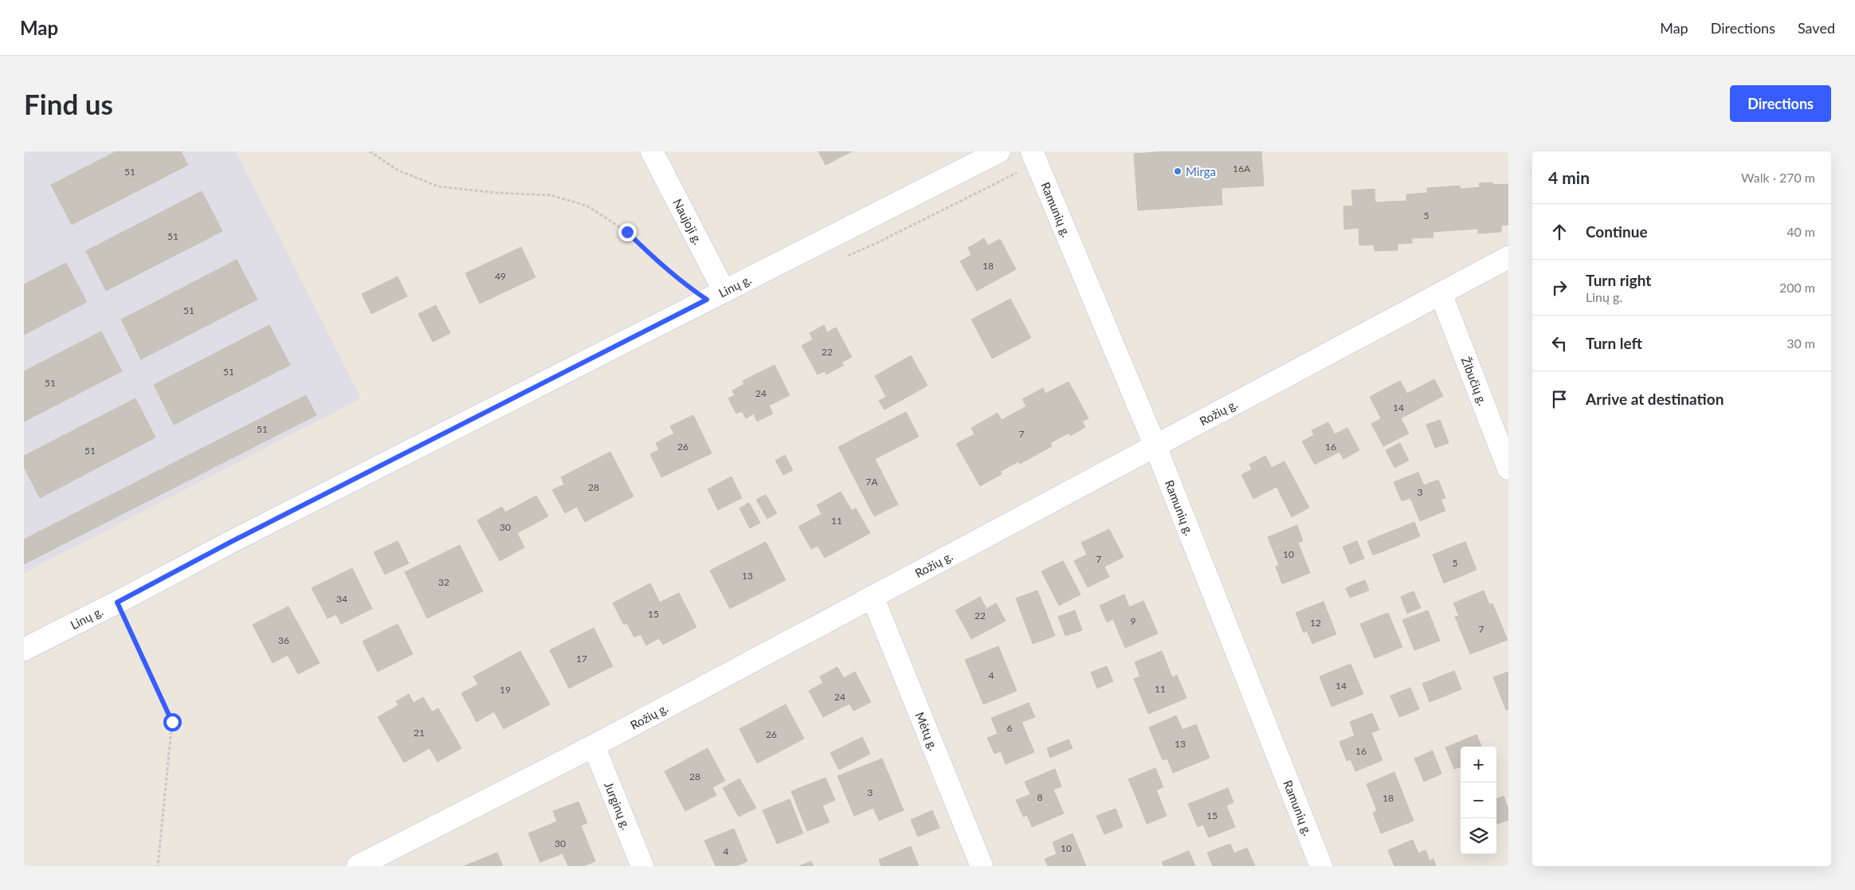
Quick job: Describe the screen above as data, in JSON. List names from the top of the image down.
{
  "streets": {
    "street": [
      "Ramunių g.",
      "Naujoji g.",
      "Linų g.",
      "Žibučių g.",
      "Rožių g.",
      "Mėtų g.",
      "Jurginų g."
    ]
  },
  "crossings": [
    ["Ramunių g.", "Rožių g."],
    ["Naujoji g.", "Linų g."],
    ["Žibučių g.", "Rožių g."],
    ["Rožių g.", "Mėtų g."],
    ["Rožių g.", "Jurginų g."]
  ],
  "places": ["Mirga"],
  "house_numbers": [
    "16A",
    "51",
    "5",
    "51",
    "18",
    "49",
    "51",
    "22",
    "51",
    "51",
    "24",
    "14",
    "51",
    "7",
    "26",
    "16",
    "51",
    "7A",
    "28",
    "3",
    "11",
    "30",
    "10",
    "7",
    "5",
    "13",
    "32",
    "34",
    "15",
    "22",
    "9",
    "12",
    "7",
    "36",
    "17",
    "4",
    "14",
    "11",
    "19",
    "24",
    "6",
    "21",
    "26",
    "13",
    "16",
    "28",
    "3",
    "8",
    "18",
    "15",
    "30",
    "10",
    "4"
  ],
  "page": {
    "header": "Map",
    "nav": ["Map", "Directions", "Saved"],
    "buttons": "Directions",
    "title": "Find us",
    "heading": ["4 min", "Walk · 270 m"],
    "list": [
      ["Continue", "40 m"],
      ["Turn right", "Linų g.", "200 m"],
      ["Turn left", "30 m"],
      "Arrive at destination"
    ],
    "map_buttons": ["+", "−"]
  }
}
